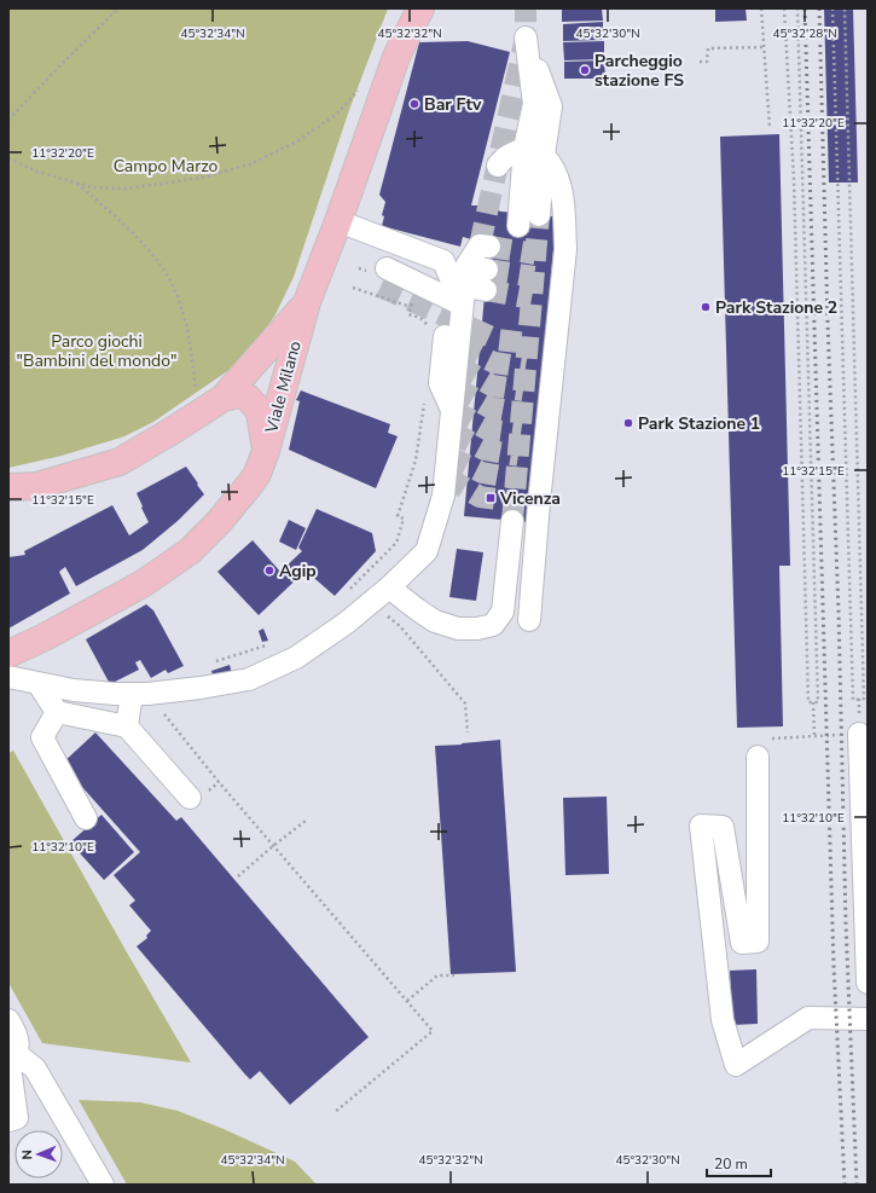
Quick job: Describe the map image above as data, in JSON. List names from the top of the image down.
{
  "streets": {
    "main road": ["Viale Milano"]
  },
  "parks": ["Campo Marzo", "Parco giochi \"Bambini del mondo\""],
  "places": {
    "other": [
      "Parcheggio stazione FS",
      "Bar Ftv",
      "Park Stazione 2",
      "Park Stazione 1",
      "Agip"
    ],
    "transit": ["Vicenza"]
  },
  "scale_bar": "20 m",
  "north": "left",
  "coordinates": [
    "45°32'34\"N",
    "45°32'32\"N",
    "45°32'30\"N",
    "45°32'28\"N",
    "11°32'20\"E",
    "11°32'15\"E",
    "11°32'10\"E"
  ]
}
